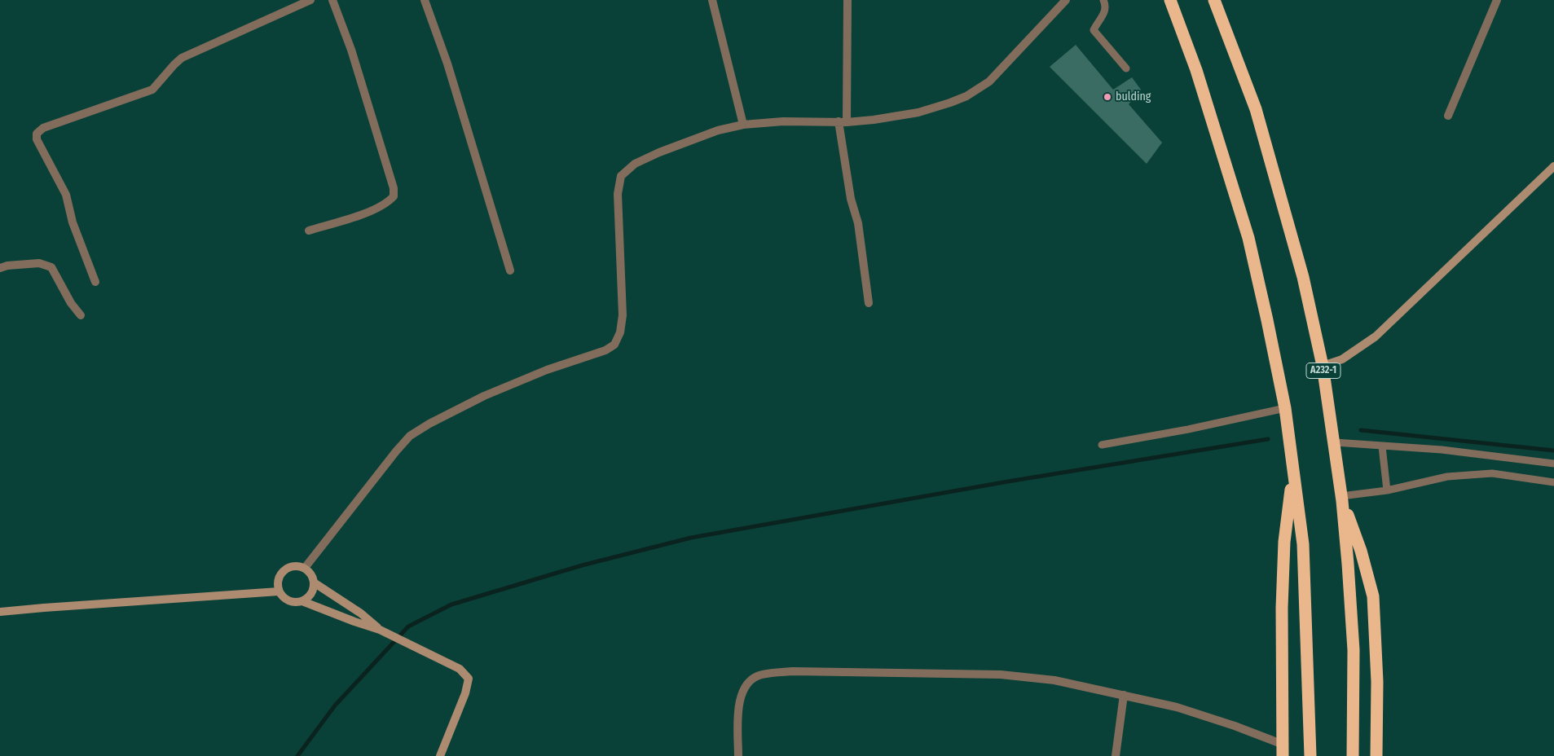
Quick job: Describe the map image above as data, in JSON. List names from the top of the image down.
{
  "streets": {
    "highway": ["A232-1"]
  },
  "places": ["bulding"]
}
